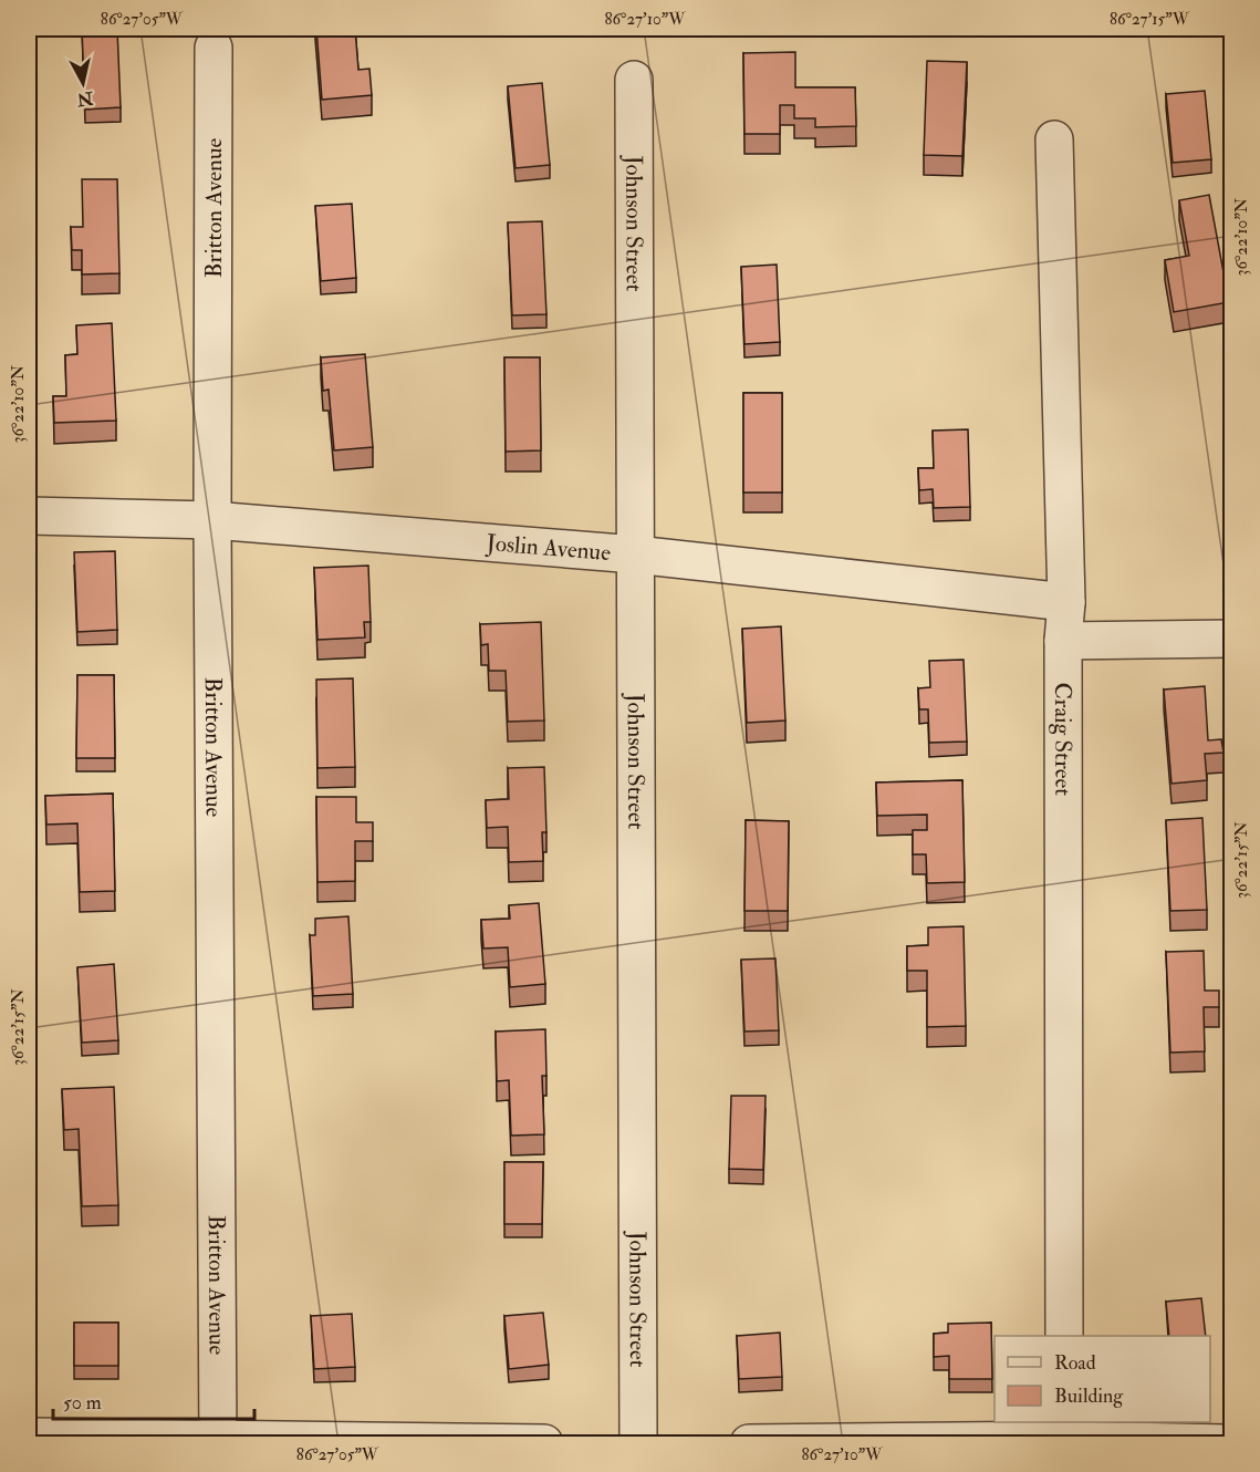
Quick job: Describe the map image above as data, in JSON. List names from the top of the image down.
{
  "streets": {
    "street": [
      "Britton Avenue",
      "Johnson Street",
      "Joslin Avenue",
      "Craig Street"
    ]
  },
  "crossings": [
    ["Britton Avenue", "Joslin Avenue"],
    ["Johnson Street", "Joslin Avenue"],
    ["Joslin Avenue", "Craig Street"]
  ],
  "legend": ["Road", "Building"],
  "scale_bar": "50 m",
  "north": "bottom",
  "coordinates": [
    "86°27'05\"W",
    "86°27'10\"W",
    "86°27'15\"W",
    "36°22'10\"N",
    "36°22'15\"N"
  ]
}
